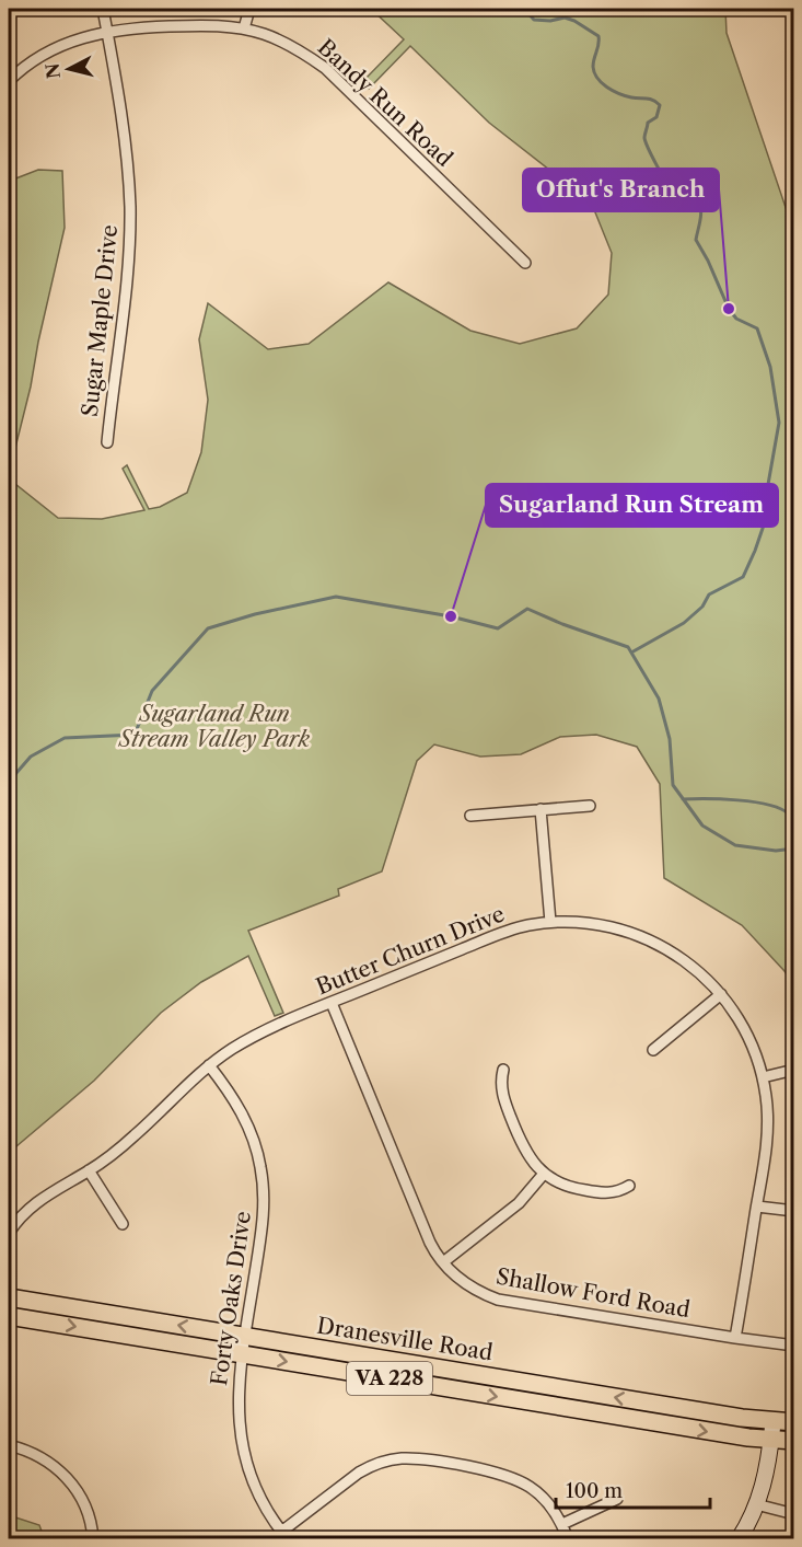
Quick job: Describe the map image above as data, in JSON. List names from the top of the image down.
{
  "streets": {
    "main road": ["Dranesville Road", "VA 228"],
    "street": [
      "Bandy Run Road",
      "Sugar Maple Drive",
      "Butter Churn Drive",
      "Shallow Ford Road",
      "Forty Oaks Drive"
    ]
  },
  "crossings": [
    ["Bandy Run Road", "Sugar Maple Drive"],
    ["Butter Churn Drive", "Shallow Ford Road"],
    ["Butter Churn Drive", "Forty Oaks Drive"],
    ["Forty Oaks Drive", "Dranesville Road"]
  ],
  "parks": ["Sugarland Run Stream Valley Park"],
  "places": ["Offut's Branch", "Sugarland Run Stream"],
  "scale_bar": "100 m",
  "north": "left"
}
